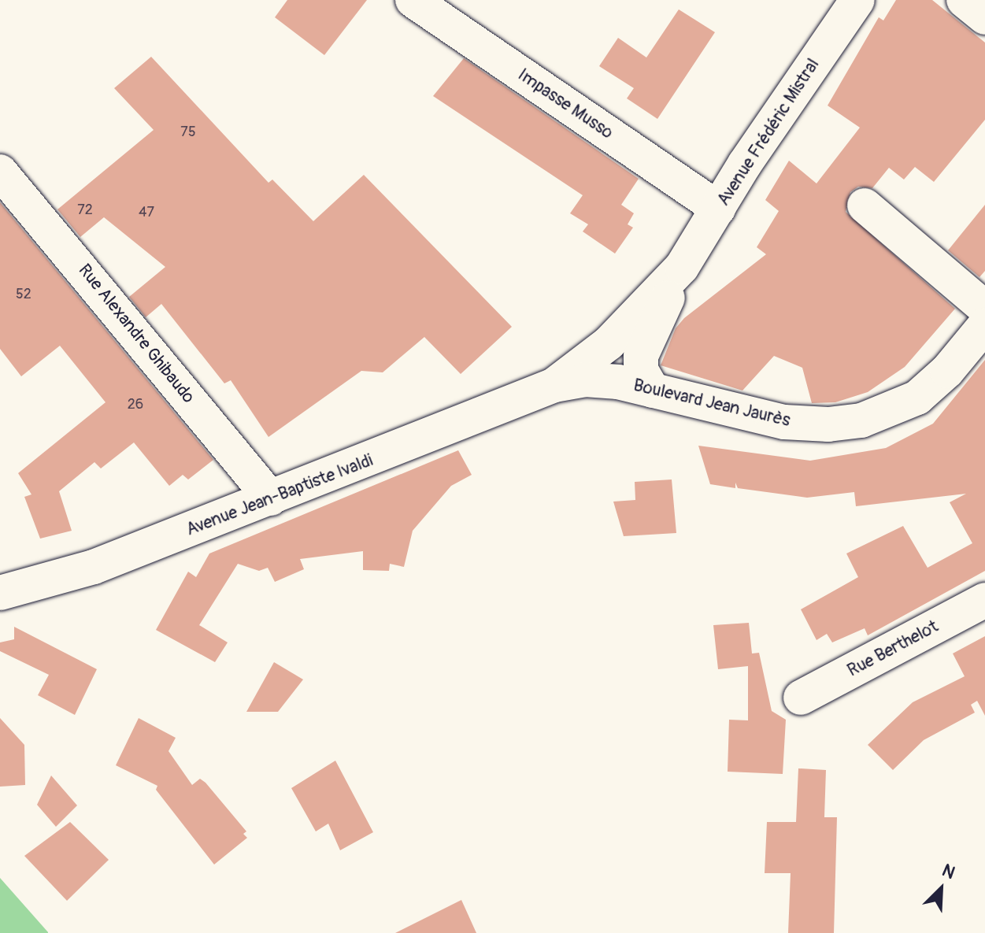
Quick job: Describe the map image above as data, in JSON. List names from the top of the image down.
{
  "streets": {
    "main road": [
      "Impasse Musso",
      "Avenue Frédéric Mistral",
      "Rue Alexandre Ghibaudo",
      "Boulevard Jean Jaurès",
      "Avenue Jean-Baptiste Ivaldi",
      "Rue Berthelot"
    ]
  },
  "crossings": [
    ["Impasse Musso", "Avenue Frédéric Mistral"],
    ["Avenue Frédéric Mistral", "Boulevard Jean Jaurès"],
    ["Avenue Frédéric Mistral", "Avenue Jean-Baptiste Ivaldi"],
    ["Rue Alexandre Ghibaudo", "Avenue Jean-Baptiste Ivaldi"],
    ["Boulevard Jean Jaurès", "Avenue Jean-Baptiste Ivaldi"]
  ],
  "house_numbers": [
    "75",
    "72",
    "47",
    "52",
    "26"
  ],
  "north": "top right"
}
